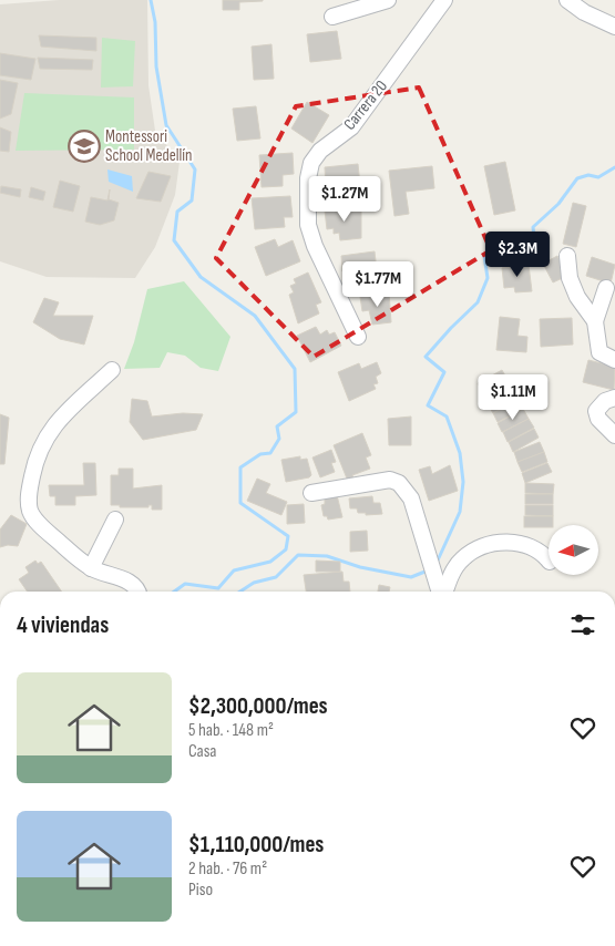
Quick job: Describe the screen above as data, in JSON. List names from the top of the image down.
{
  "streets": {
    "street": ["Carrera 20"]
  },
  "places": {
    "school or university": ["Montessori School Medellín"]
  },
  "north": "left",
  "page": {
    "price": [
      "$1.27M",
      "$2.3M",
      "$1.77M",
      "$1.11M"
    ],
    "heading": "4 viviendas",
    "list": [
      {
        "name": "$2,300,000/mes",
        "note": "5 hab. · 148 m² · Casa"
      },
      {
        "name": "$1,110,000/mes",
        "note": "2 hab. · 76 m² · Piso"
      }
    ]
  }
}
